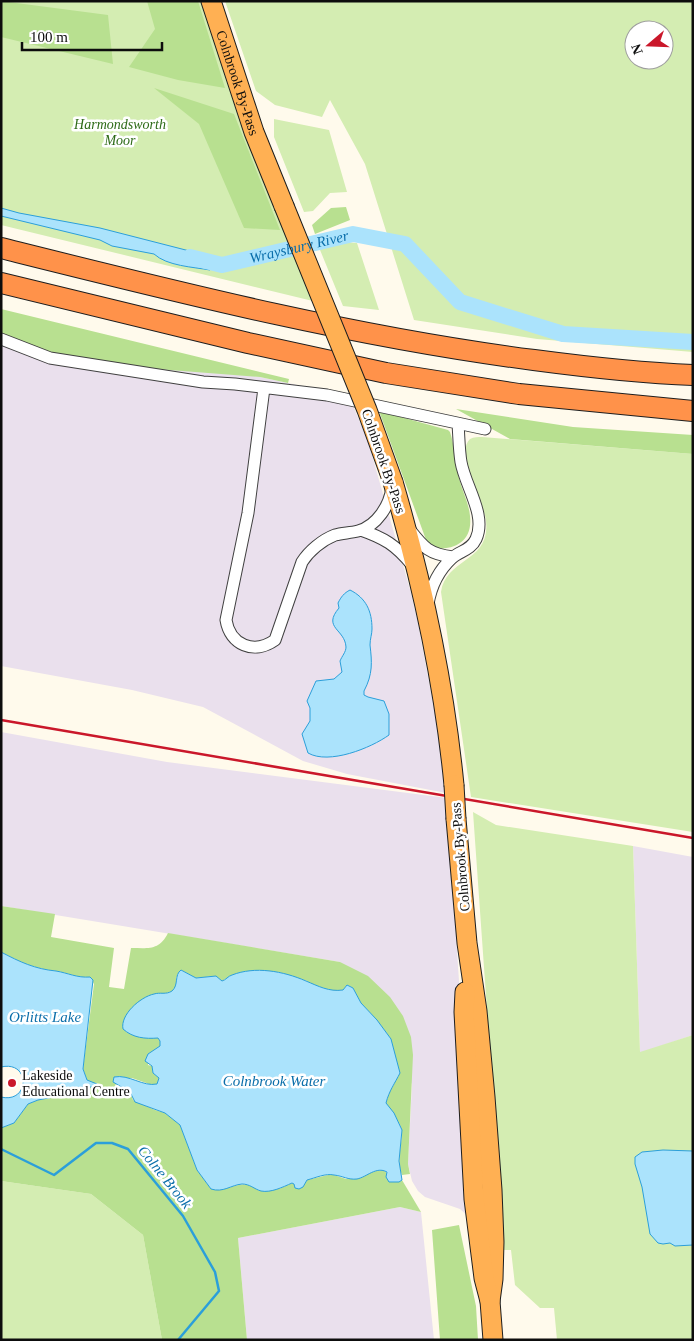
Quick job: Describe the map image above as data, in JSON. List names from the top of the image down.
{
  "streets": {
    "highway": ["Colnbrook By-Pass"]
  },
  "water": [
    "Wraysbury River",
    "Orlitts Lake",
    "Colnbrook Water",
    "Colne Brook"
  ],
  "parks": ["Harmondsworth Moor"],
  "places": ["Lakeside Educational Centre"],
  "scale_bar": "100 m",
  "north": "left"
}
